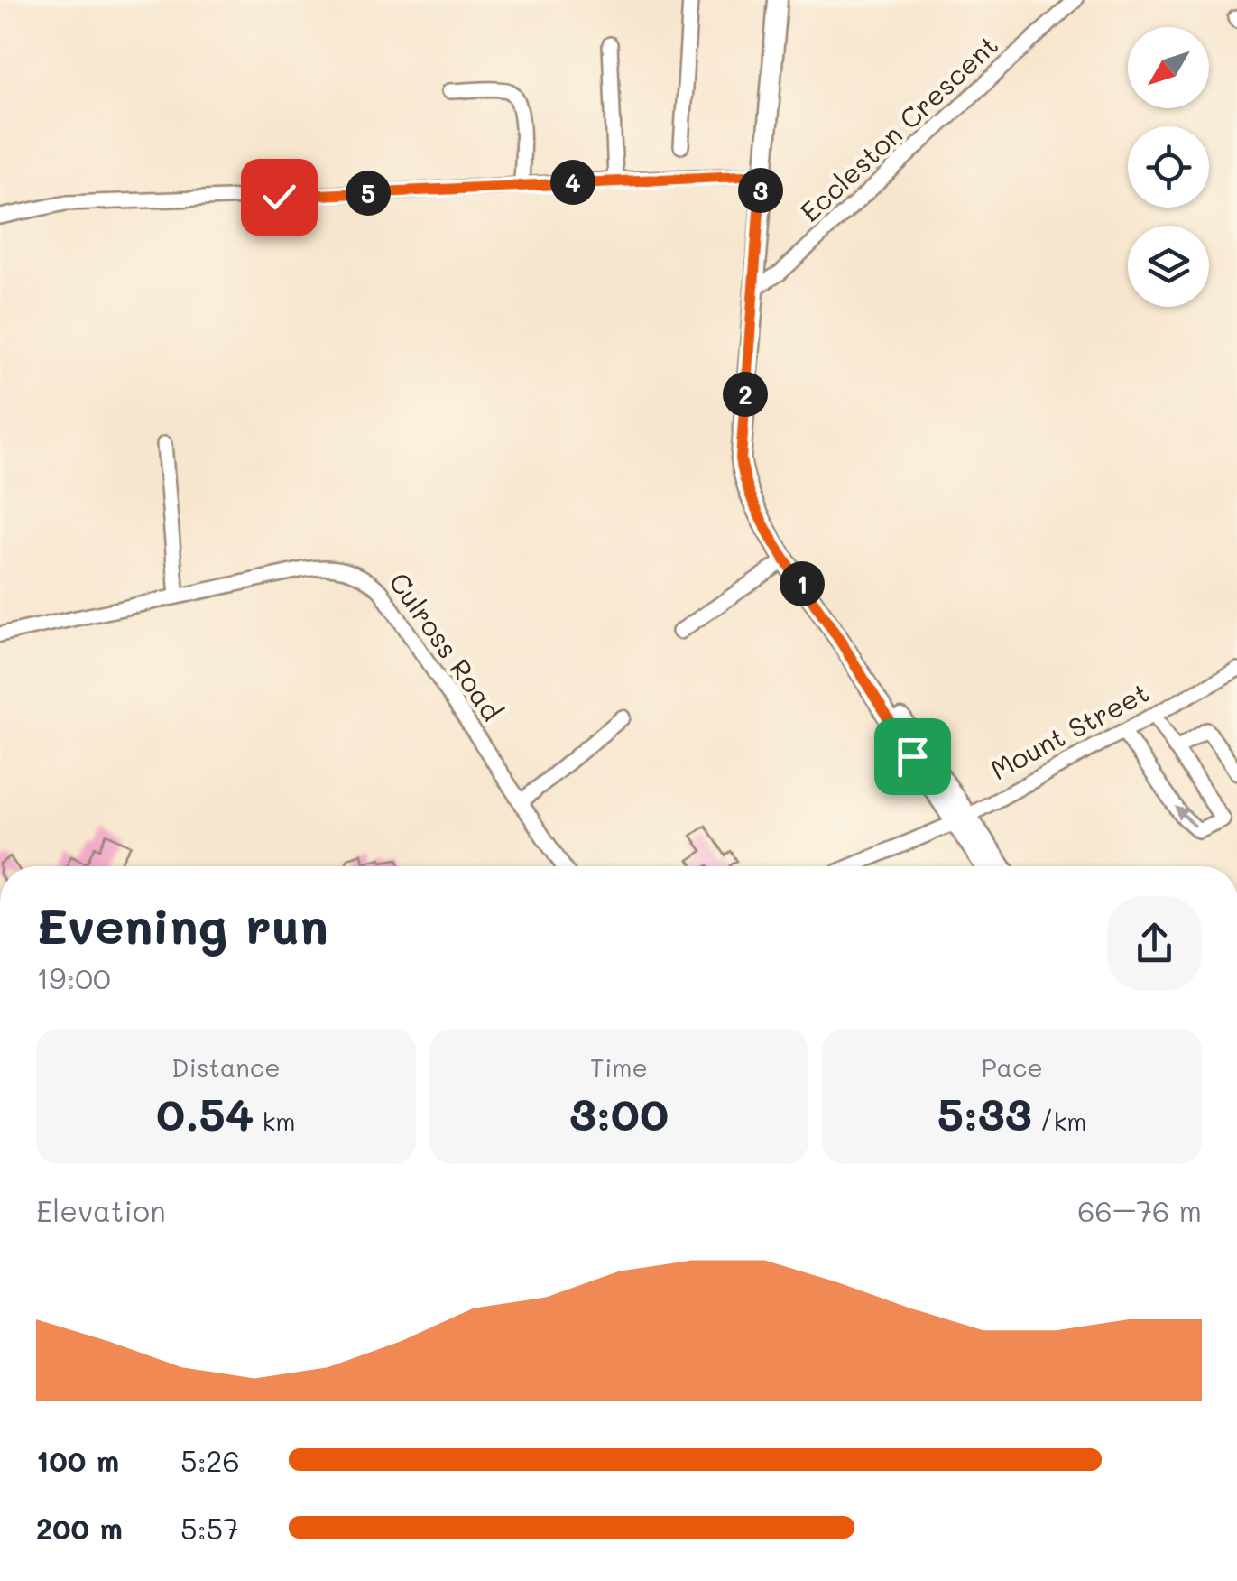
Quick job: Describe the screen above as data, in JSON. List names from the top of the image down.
{
  "streets": {
    "street": ["Eccleston Crescent", "Culross Road", "Mount Street"]
  },
  "north": "bottom left",
  "page": {
    "pins": [
      "4",
      "3",
      "5",
      "2",
      "1"
    ],
    "heading": ["Evening run", "19:00"],
    "stats": [
      ["Distance", "0.54 km"],
      ["Time", "3:00"],
      ["Pace", "5:33 /km"]
    ],
    "chart": ["Elevation", "66–76 m"],
    "list": [
      {
        "name": "100 m",
        "note": "5:26"
      },
      {
        "name": "200 m",
        "note": "5:57"
      }
    ]
  }
}
